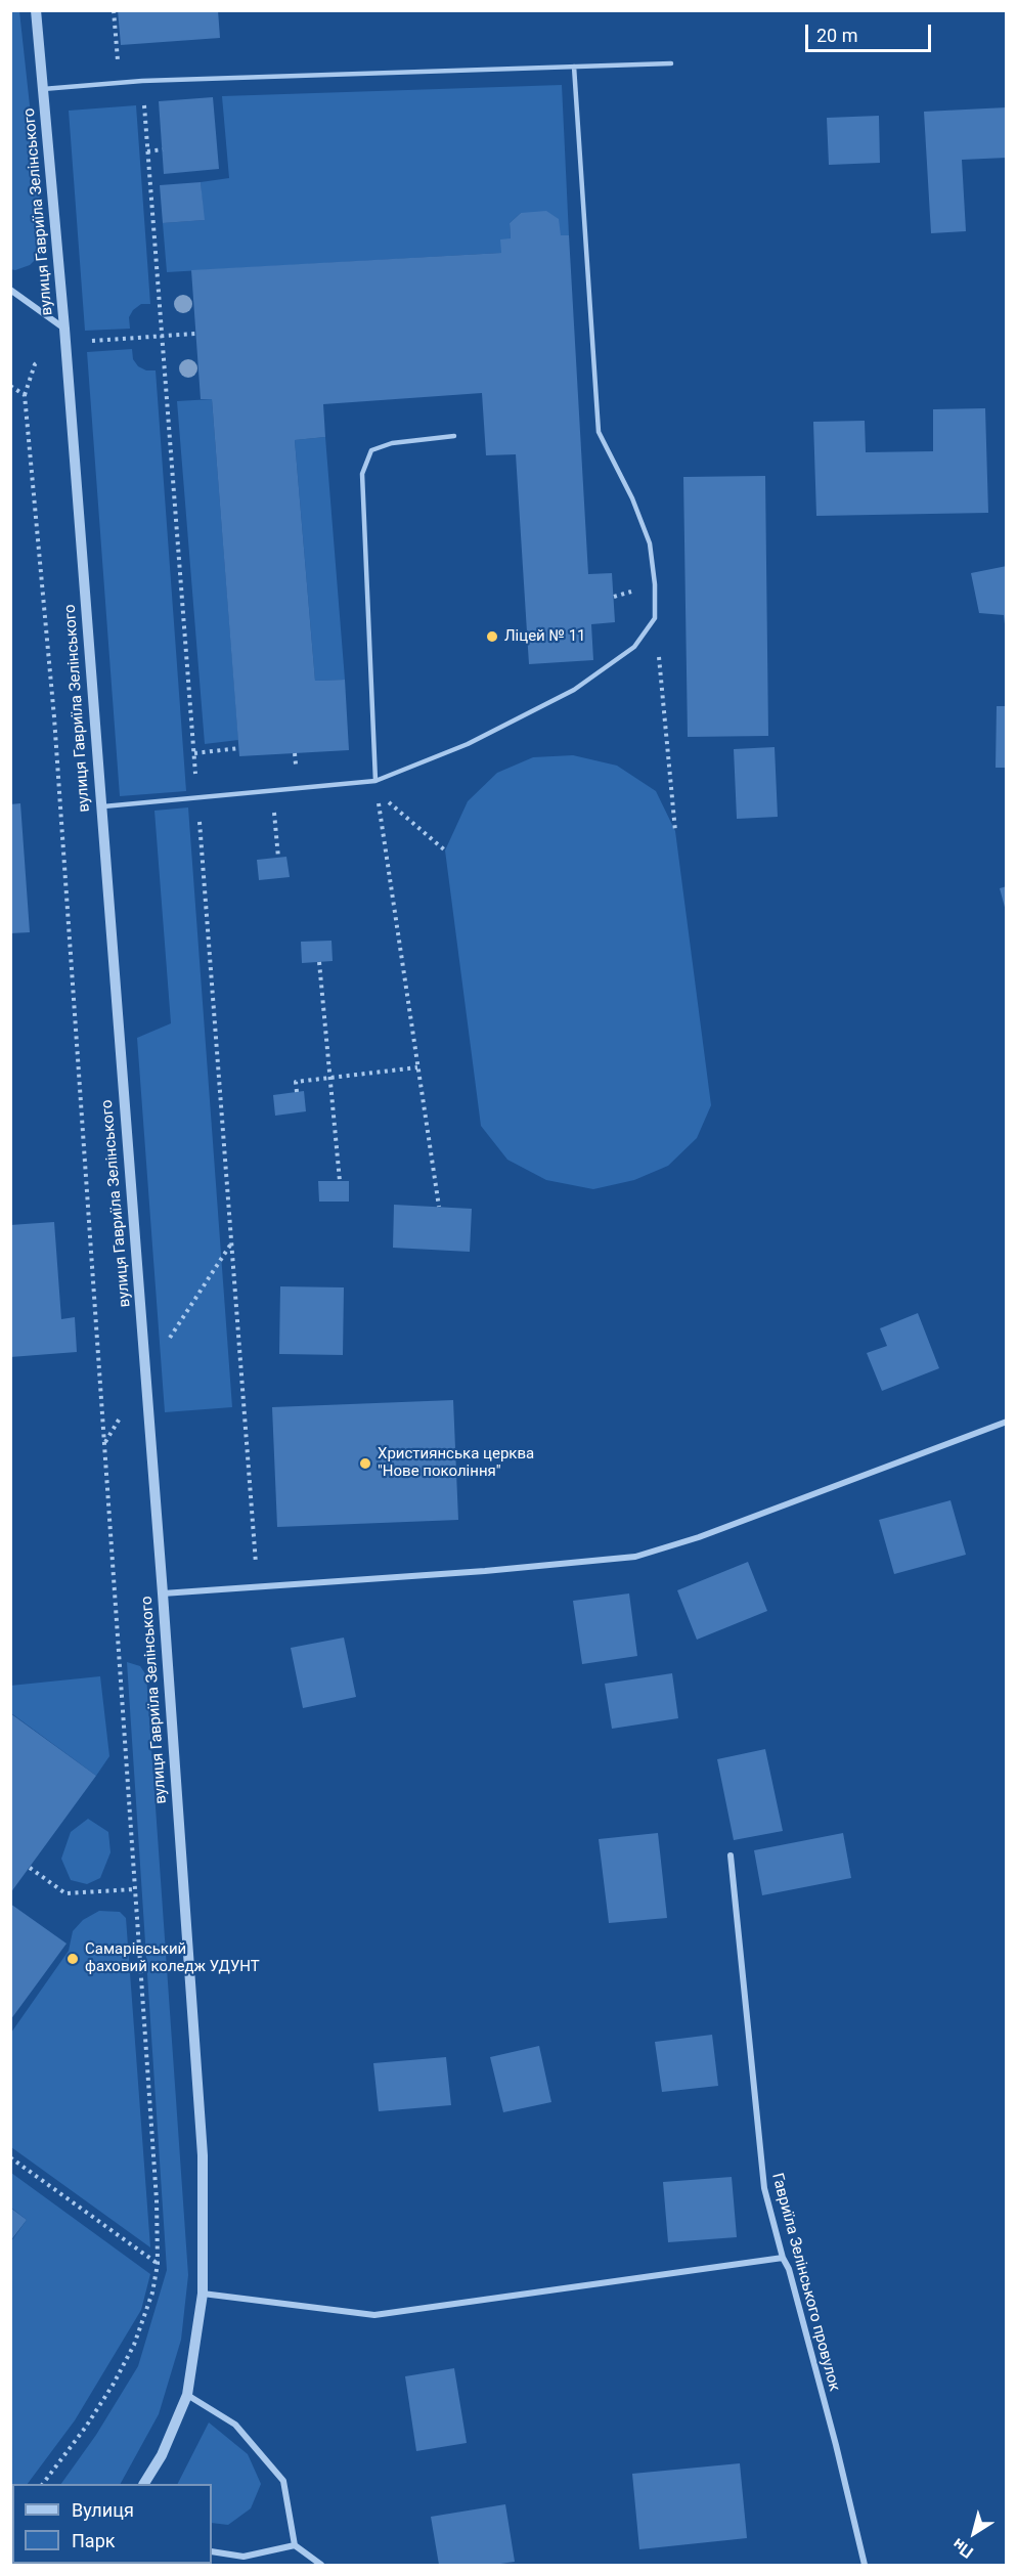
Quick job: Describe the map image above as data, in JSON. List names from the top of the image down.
{
  "streets": {
    "street": ["вулиця Гавриїла Зелінського", "Гавриїла Зелінського провулок"]
  },
  "places": ["Ліцей № 11", "Християнська церква \"Нове покоління\"", "Самарівський фаховий коледж УДУНТ"],
  "legend": ["Вулиця", "Парк"],
  "scale_bar": "20 m",
  "north": "bottom left"
}
